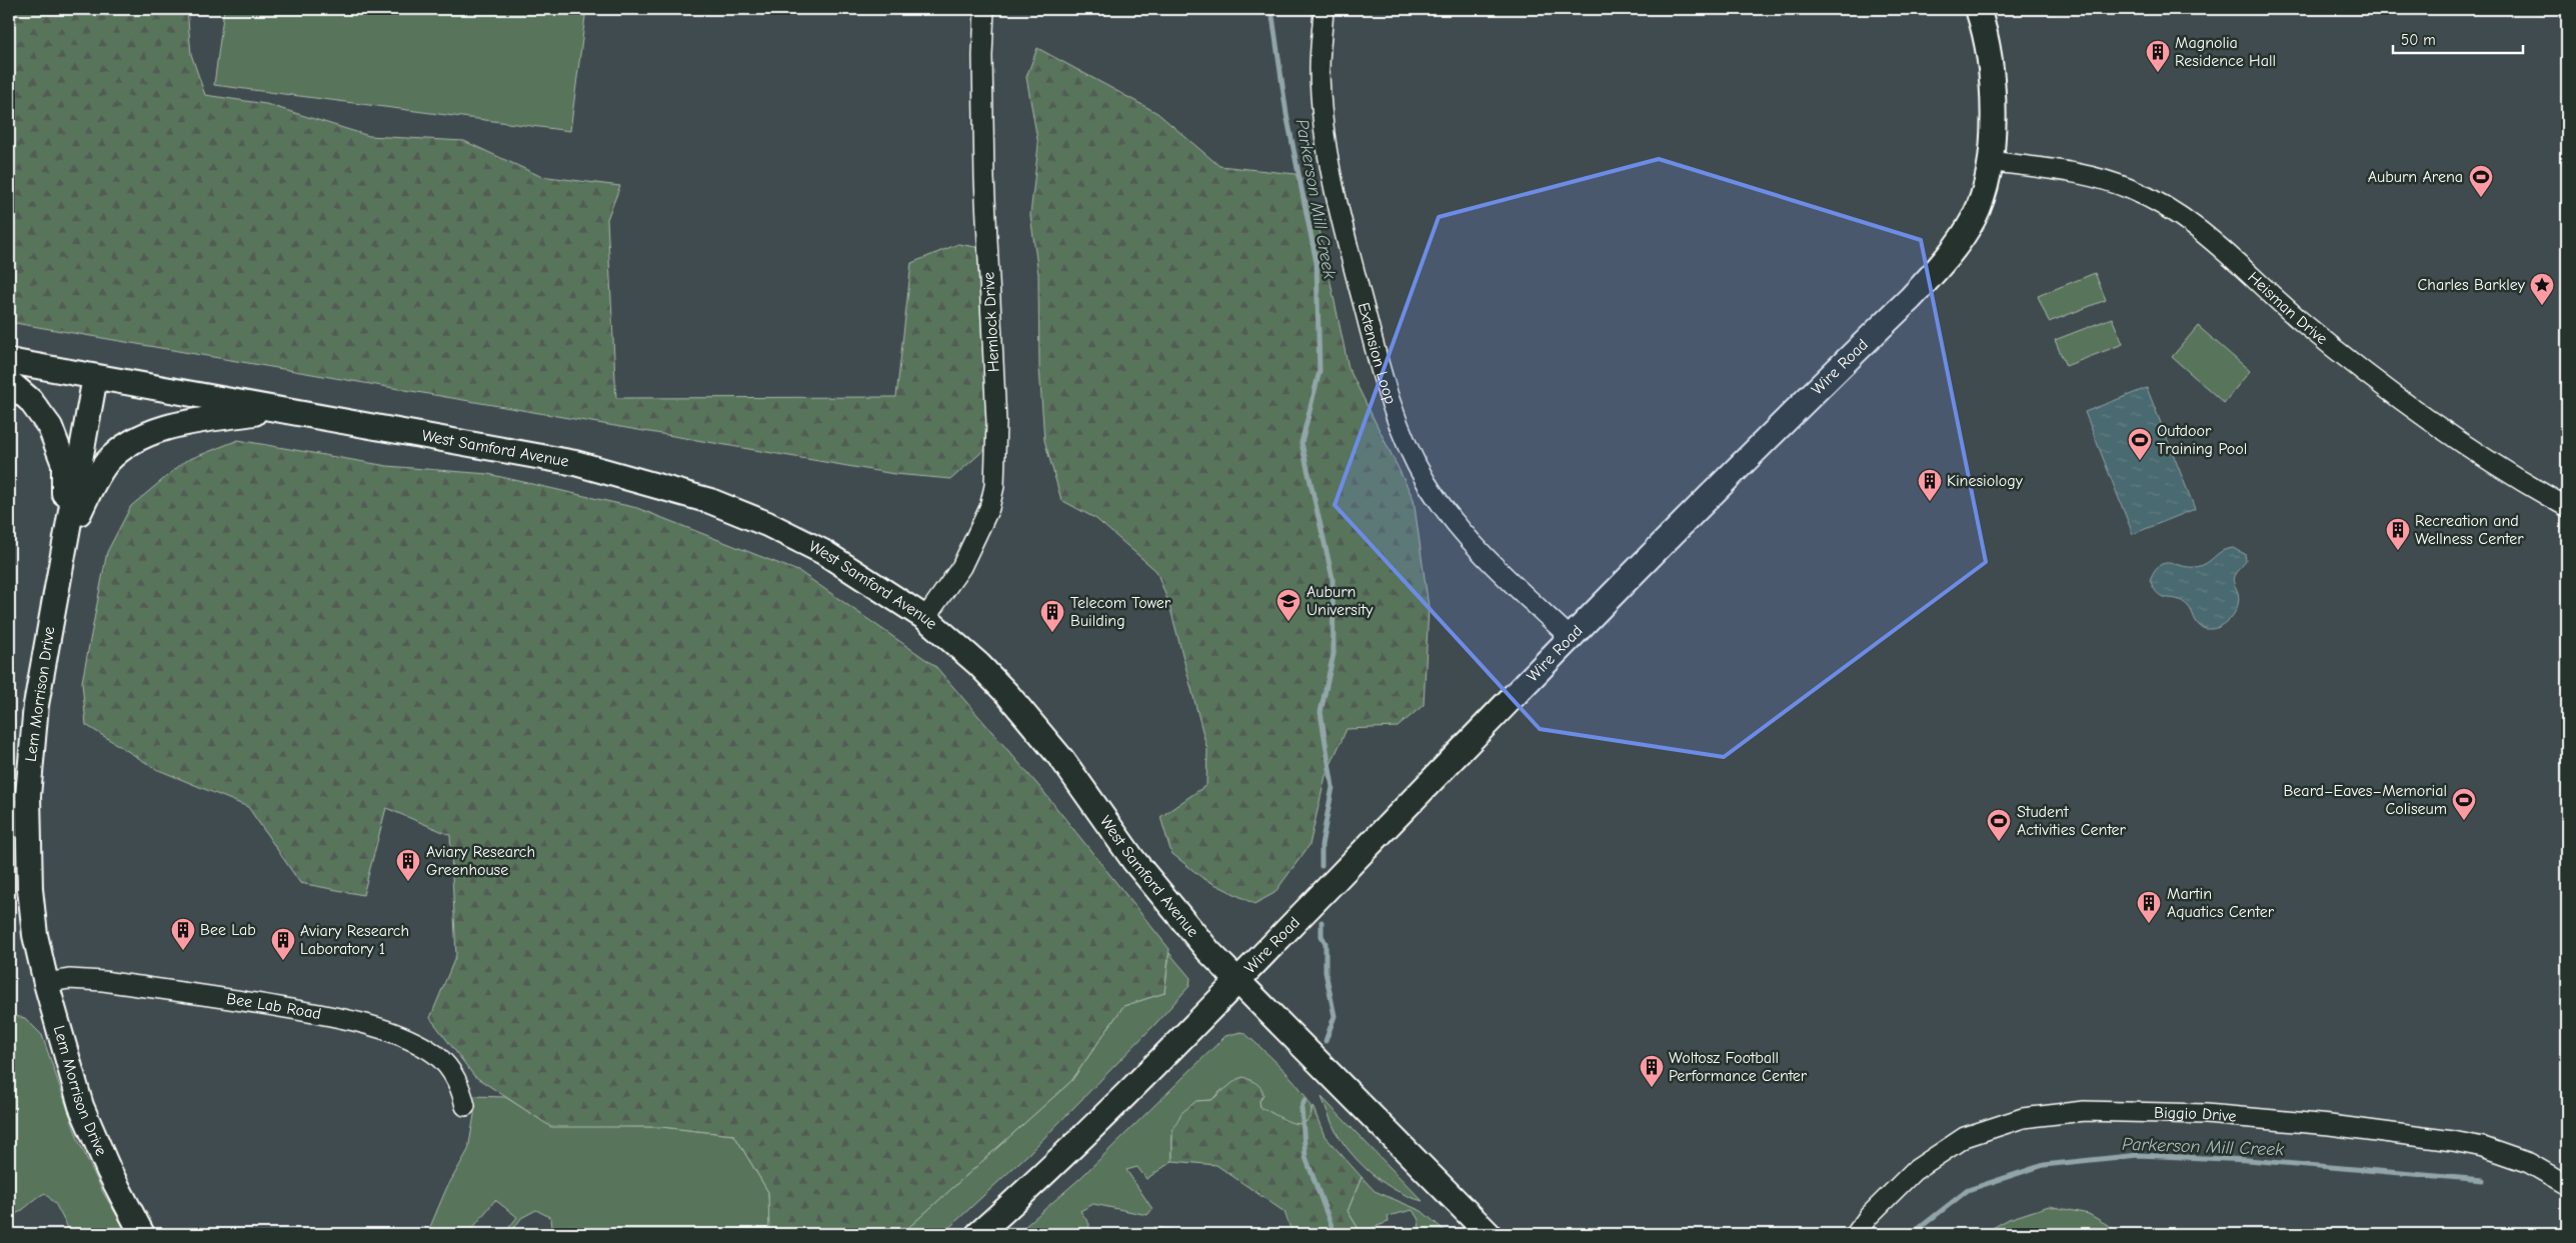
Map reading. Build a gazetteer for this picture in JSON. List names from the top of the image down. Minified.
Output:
{"streets":{"street":["Heisman Drive","Hemlock Drive","Extension Loop","Wire Road","West Samford Avenue","Lem Morrison Drive","Bee Lab Road","Biggio Drive"]},"crossings":[["Heisman Drive","Wire Road"],["Hemlock Drive","West Samford Avenue"],["Extension Loop","Wire Road"],["Wire Road","West Samford Avenue"],["West Samford Avenue","Lem Morrison Drive"],["Lem Morrison Drive","Bee Lab Road"]],"water":["Parkerson Mill Creek"],"places":{"building":["Magnolia Residence Hall","Kinesiology","Recreation and Wellness Center","Telecom Tower Building","Aviary Research Greenhouse","Martin Aquatics Center","Bee Lab","Aviary Research Laboratory 1","Woltosz Football Performance Center"],"sports":["Auburn Arena","Outdoor Training Pool","Beard–Eaves–Memorial Coliseum","Student Activities Center"],"place":["Charles Barkley"],"school or university":["Auburn University"]},"scale_bar":"50 m"}
